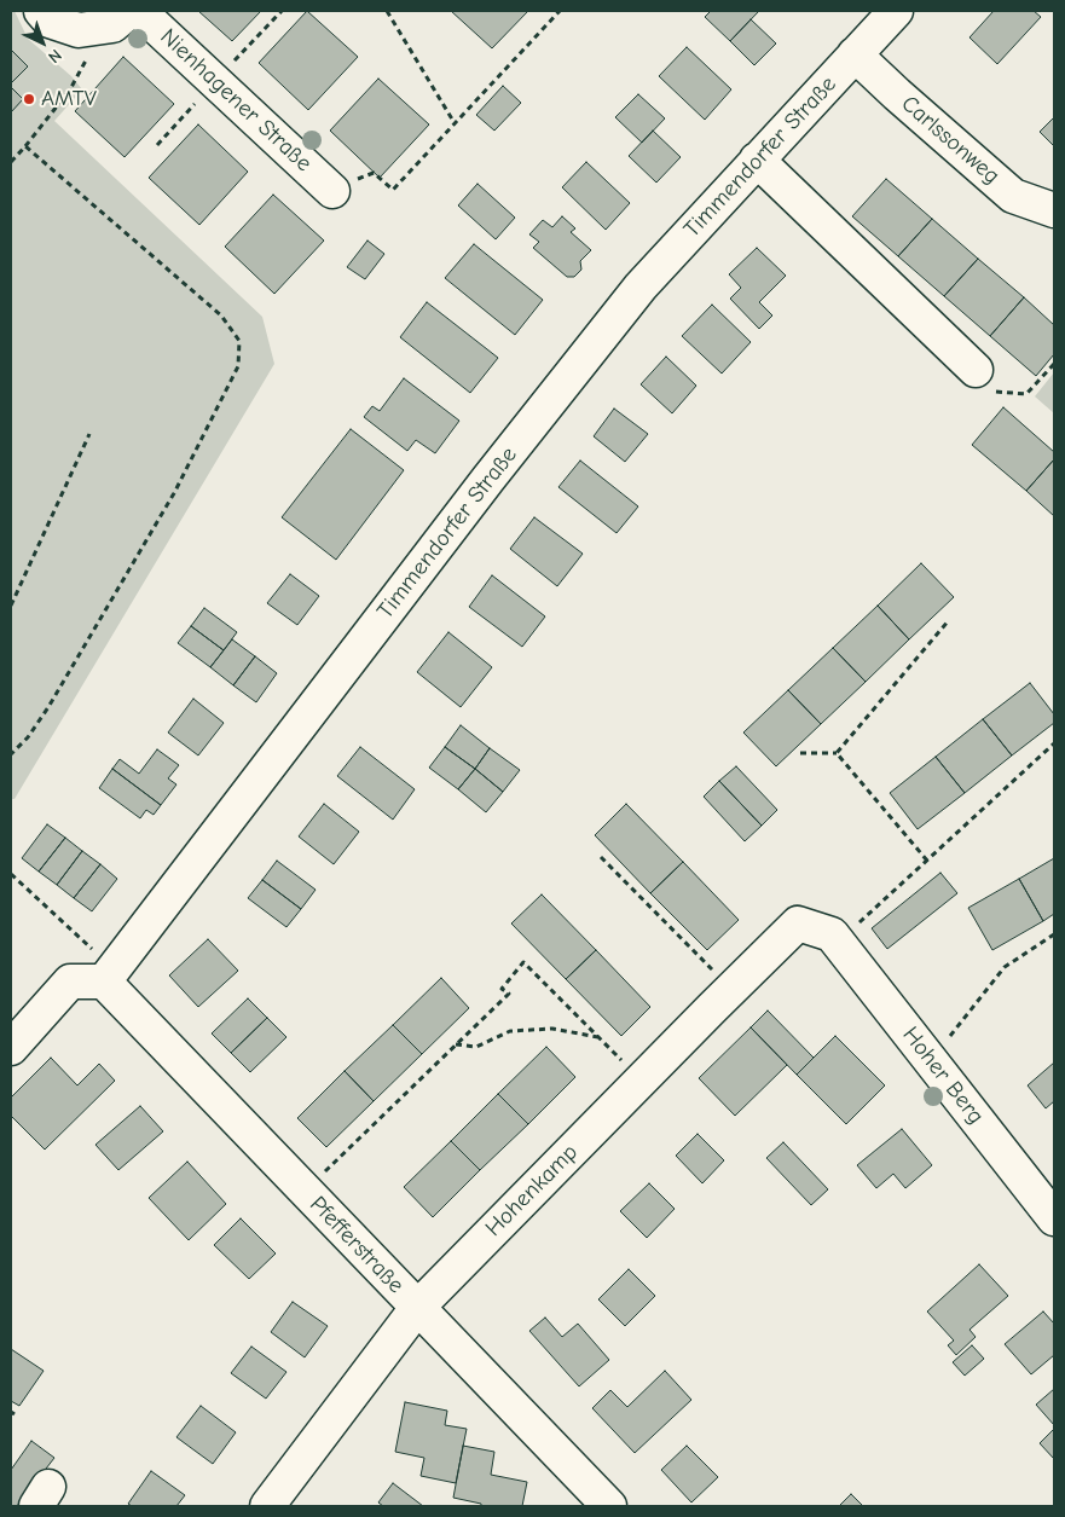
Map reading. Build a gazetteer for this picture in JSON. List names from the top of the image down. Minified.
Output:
{"streets":{"street":["Nienhagener Straße","Carlssonweg","Timmendorfer Straße","Hoher Berg","Hohenkamp","Pfefferstraße"]},"crossings":[["Carlssonweg","Timmendorfer Straße"],["Timmendorfer Straße","Pfefferstraße"],["Hoher Berg","Hohenkamp"],["Hohenkamp","Pfefferstraße"]],"places":["AMTV"],"north":"bottom right"}
